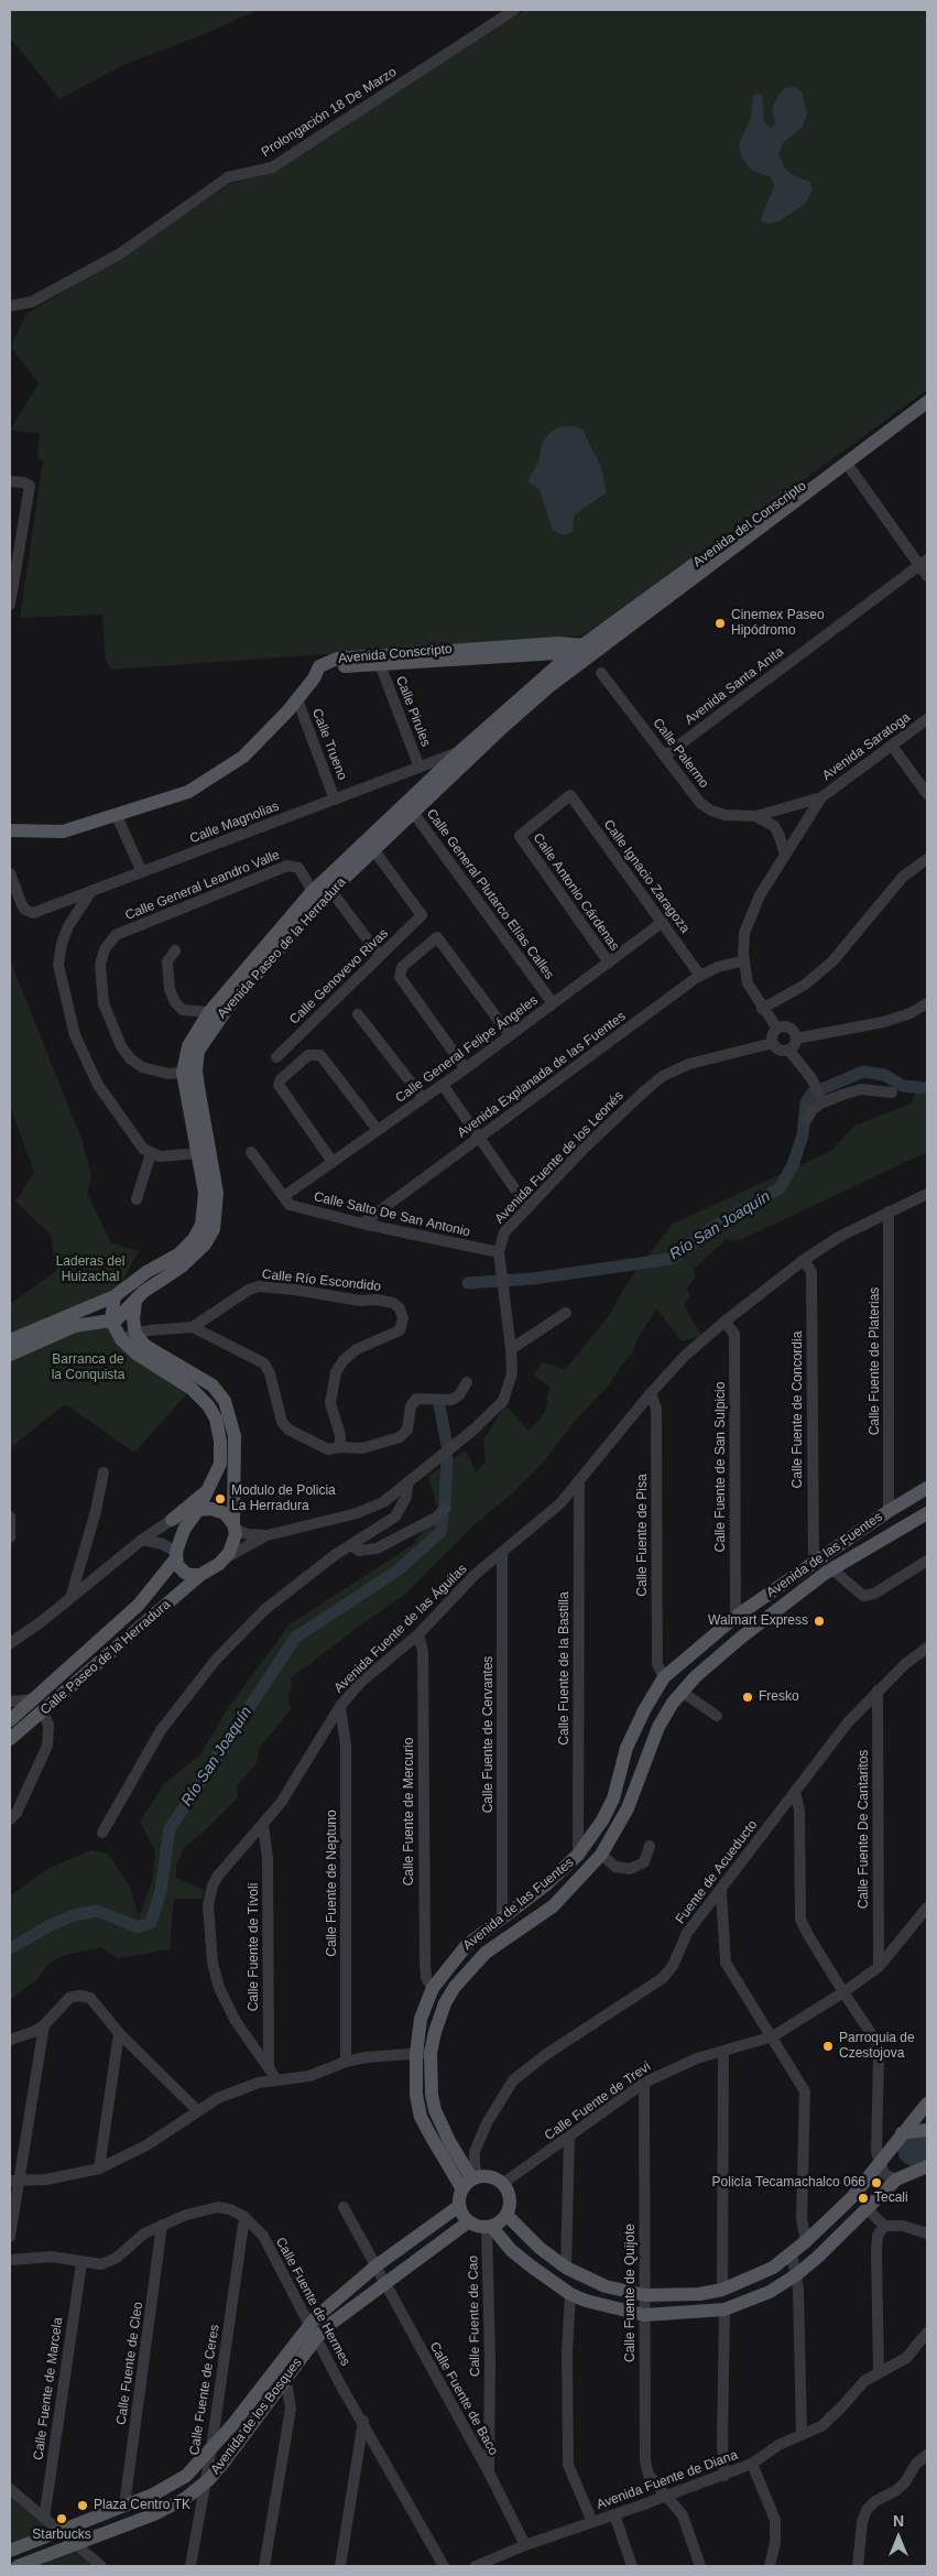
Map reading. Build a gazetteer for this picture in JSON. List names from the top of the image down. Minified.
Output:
{"streets":{"main road":["Avenida del Conscripto","Avenida Conscripto","Avenida Paseo de la Herradura","Avenida de las Fuentes","Calle Paseo de la Herradura","Avenida de los Bosques"],"street":["Prolongación 18 De Marzo","Avenida Santa Anita","Calle Pirules","Calle Trueno","Avenida Saratoga","Calle Palermo","Calle Magnolias","Calle Ignacio Zaragoza","Calle General Leandro Valle","Calle Antonio Cárdenas","Calle General Plutarco Elías Calles","Calle Genovevo Rivas","Calle General Felipe Ángeles","Avenida Explanada de las Fuentes","Avenida Fuente de los Leonés","Calle Salto De San Antonio","Calle Río Escondido","Calle Fuente de Platerias","Calle Fuente de Concordia","Calle Fuente de San Sulpicio","Calle Fuente de Pisa","Avenida Fuente de las Águilas","Calle Fuente de la Bastilla","Calle Fuente de Cervantes","Calle Fuente de Mercurio","Calle Fuente De Cantaritos","Fuente de Acueducto","Calle Fuente de Neptuno","Calle Fuente de Tívoli","Calle Fuente de Trevi","Calle Fuente de Quijote","Calle Fuente de Hermes","Calle Fuente de Cao","Calle Fuente de Cleo","Calle Fuente de Marcela","Calle Fuente de Ceres","Calle Fuente de Baco","Avenida Fuente de Diana"]},"crossings":[["Avenida del Conscripto","Avenida Conscripto"],["Avenida del Conscripto","Avenida Paseo de la Herradura"],["Avenida Conscripto","Calle Pirules"],["Avenida Conscripto","Avenida Paseo de la Herradura"],["Avenida Santa Anita","Calle Palermo"],["Calle Pirules","Calle Magnolias"],["Calle Trueno","Calle Magnolias"],["Avenida Saratoga","Calle Palermo"],["Calle Magnolias","Avenida Paseo de la Herradura"],["Calle Ignacio Zaragoza","Calle Antonio Cárdenas"],["Calle Ignacio Zaragoza","Calle General Felipe Ángeles"],["Calle Ignacio Zaragoza","Avenida Explanada de las Fuentes"],["Calle General Leandro Valle","Avenida Paseo de la Herradura"],["Calle Antonio Cárdenas","Calle General Felipe Ángeles"],["Calle General Plutarco Elías Calles","Avenida Paseo de la Herradura"],["Calle General Plutarco Elías Calles","Calle General Felipe Ángeles"],["Avenida Paseo de la Herradura","Calle Genovevo Rivas"],["Calle General Felipe Ángeles","Calle Salto De San Antonio"],["Avenida Explanada de las Fuentes","Calle Salto De San Antonio"],["Avenida Fuente de los Leonés","Calle Salto De San Antonio"],["Avenida Fuente de los Leonés","Calle Paseo de la Herradura"],["Calle Fuente de Platerias","Avenida de las Fuentes"],["Calle Fuente de Platerias","Avenida Fuente de las Águilas"],["Calle Fuente de Concordia","Avenida de las Fuentes"],["Calle Fuente de Concordia","Avenida Fuente de las Águilas"],["Calle Fuente de San Sulpicio","Avenida de las Fuentes"],["Calle Fuente de San Sulpicio","Avenida Fuente de las Águilas"],["Calle Fuente de Pisa","Avenida de las Fuentes"],["Calle Fuente de Pisa","Avenida Fuente de las Águilas"],["Avenida de las Fuentes","Calle Fuente de la Bastilla"],["Avenida de las Fuentes","Calle Fuente de Cervantes"],["Avenida de las Fuentes","Calle Fuente de Mercurio"],["Avenida de las Fuentes","Fuente de Acueducto"],["Avenida de las Fuentes","Calle Fuente de Trevi"],["Avenida de las Fuentes","Calle Fuente de Cao"],["Avenida de las Fuentes","Avenida de los Bosques"],["Avenida Fuente de las Águilas","Calle Fuente de la Bastilla"],["Avenida Fuente de las Águilas","Calle Fuente de Cervantes"],["Avenida Fuente de las Águilas","Calle Fuente de Mercurio"],["Avenida Fuente de las Águilas","Calle Fuente de Neptuno"],["Avenida Fuente de las Águilas","Calle Fuente de Tívoli"],["Calle Fuente De Cantaritos","Fuente de Acueducto"],["Calle Fuente De Cantaritos","Calle Fuente de Trevi"],["Fuente de Acueducto","Calle Fuente de Trevi"],["Fuente de Acueducto","Calle Fuente de Cao"],["Fuente de Acueducto","Avenida de los Bosques"],["Calle Fuente de Trevi","Calle Fuente de Quijote"],["Calle Fuente de Trevi","Calle Fuente de Cao"],["Calle Fuente de Trevi","Avenida de los Bosques"],["Calle Fuente de Quijote","Avenida Fuente de Diana"],["Calle Fuente de Hermes","Calle Fuente de Cleo"],["Calle Fuente de Hermes","Calle Fuente de Marcela"],["Calle Fuente de Hermes","Calle Fuente de Ceres"],["Calle Fuente de Hermes","Avenida de los Bosques"],["Calle Fuente de Cao","Calle Fuente de Baco"],["Calle Fuente de Cao","Avenida de los Bosques"],["Calle Fuente de Cleo","Avenida de los Bosques"],["Calle Fuente de Ceres","Avenida de los Bosques"],["Calle Fuente de Baco","Avenida de los Bosques"],["Calle Fuente de Baco","Avenida Fuente de Diana"]],"water":["Río San Joaquín"],"parks":["Laderas del Huizachal","Barranca de la Conquista"],"places":["Cinemex Paseo Hipódromo","Modulo de Policia La Herradura","Walmart Express","Fresko","Parroquia de Czestojova","Policía Tecamachalco 066","Tecali","Plaza Centro TK","Starbucks"],"north":"top"}
